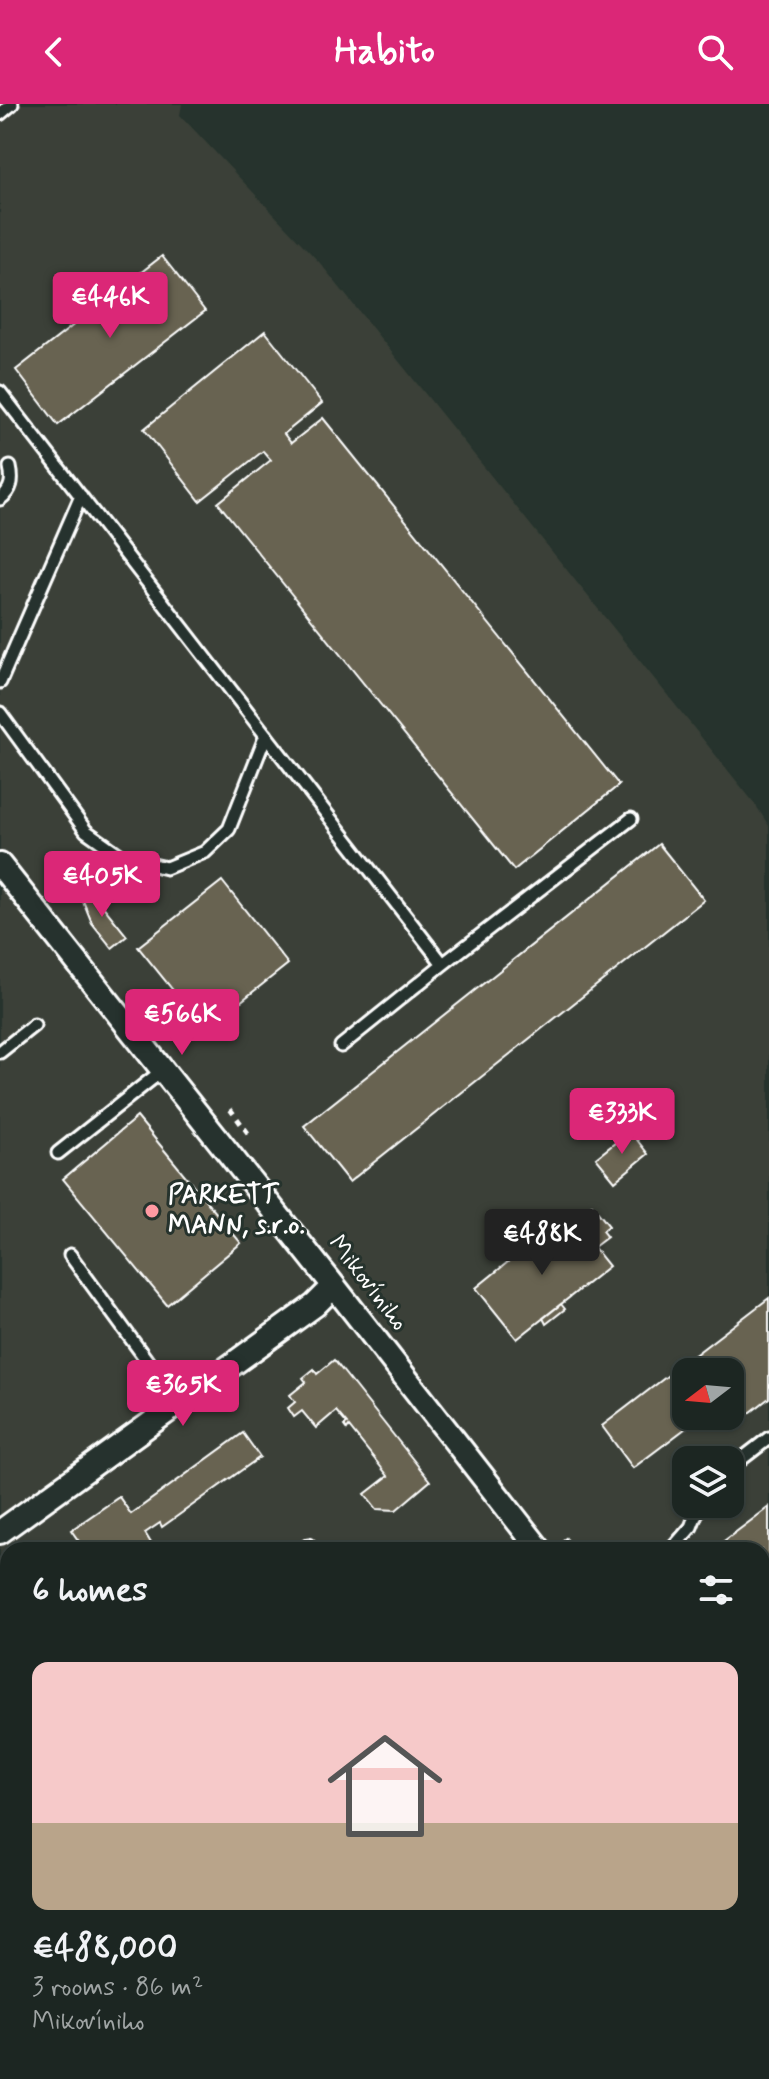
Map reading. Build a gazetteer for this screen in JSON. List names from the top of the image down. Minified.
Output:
{"streets":{"street":["Mikovíniho"]},"places":["PARKETT MANN, s.r.o."],"north":"left","page":{"header":"Habito","price":["€446K","€405K","€566K","€333K","€488K","€365K"],"heading":"6 homes","list":[{"name":"€488,000","note":"3 rooms · 86 m² · Mikovíniho"}]}}
